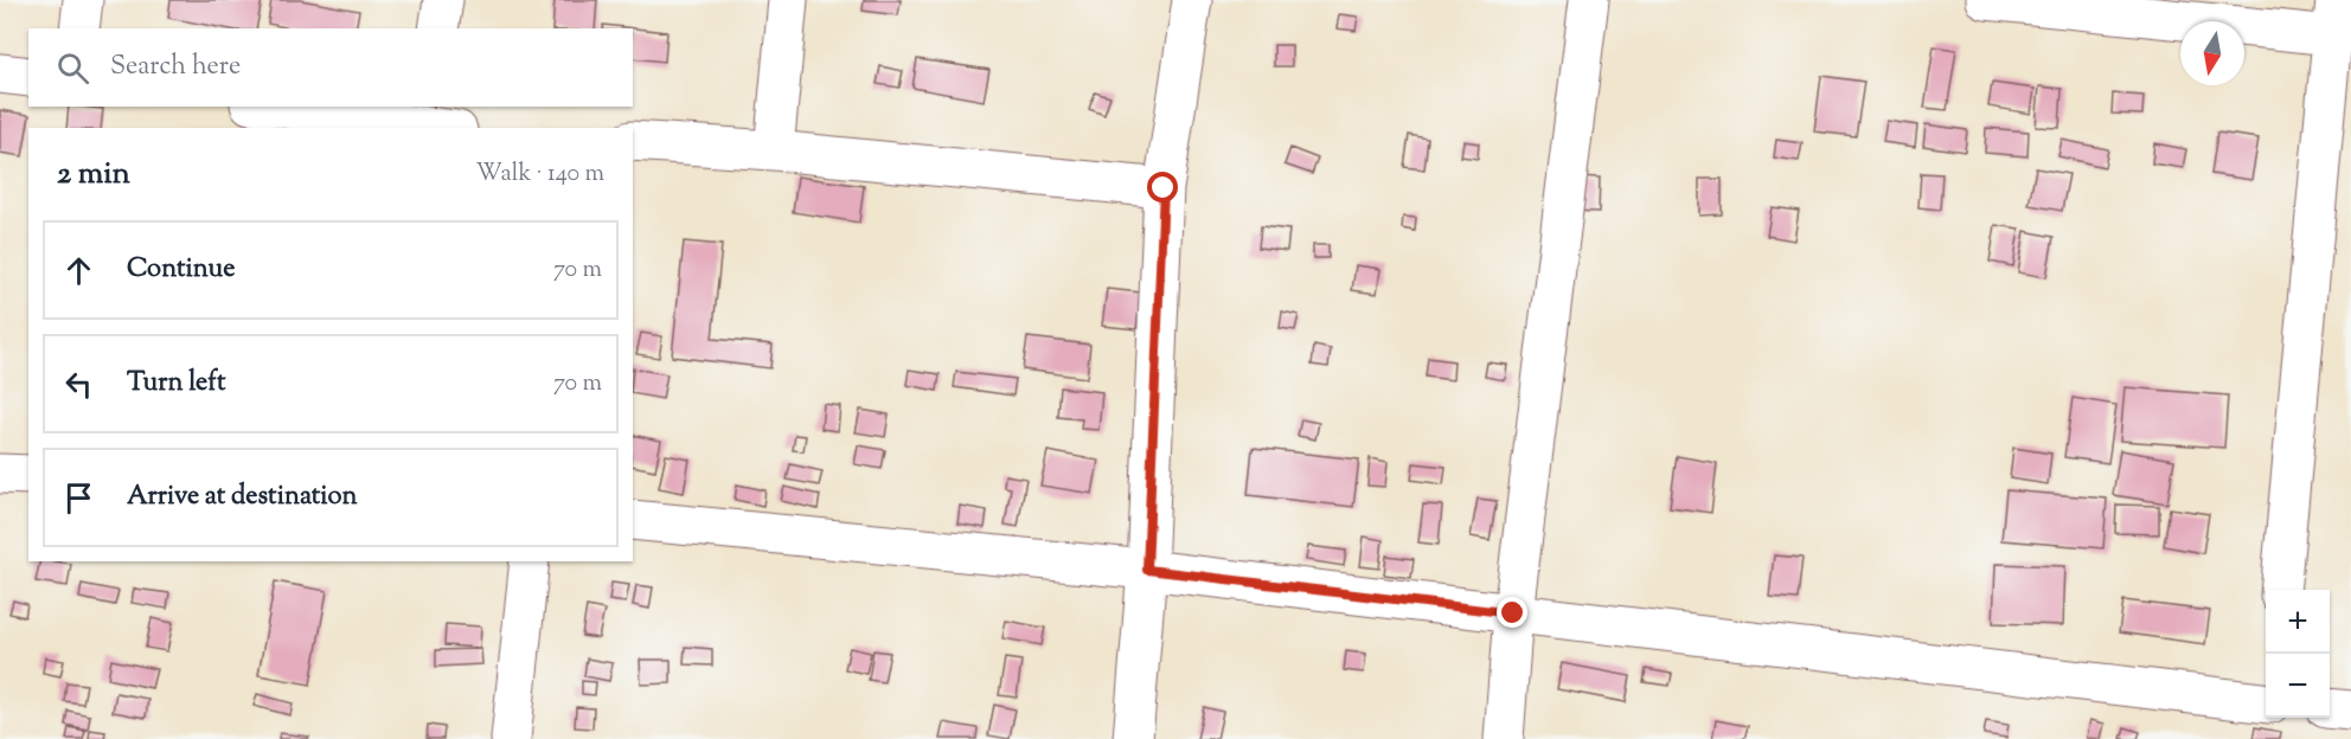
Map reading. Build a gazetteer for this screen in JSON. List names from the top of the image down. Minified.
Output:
{"north":"bottom","page":{"search":"Search here","heading":["2 min","Walk · 140 m"],"list":[["Continue","70 m"],["Turn left","70 m"],"Arrive at destination"],"map_buttons":["+","−"]}}
